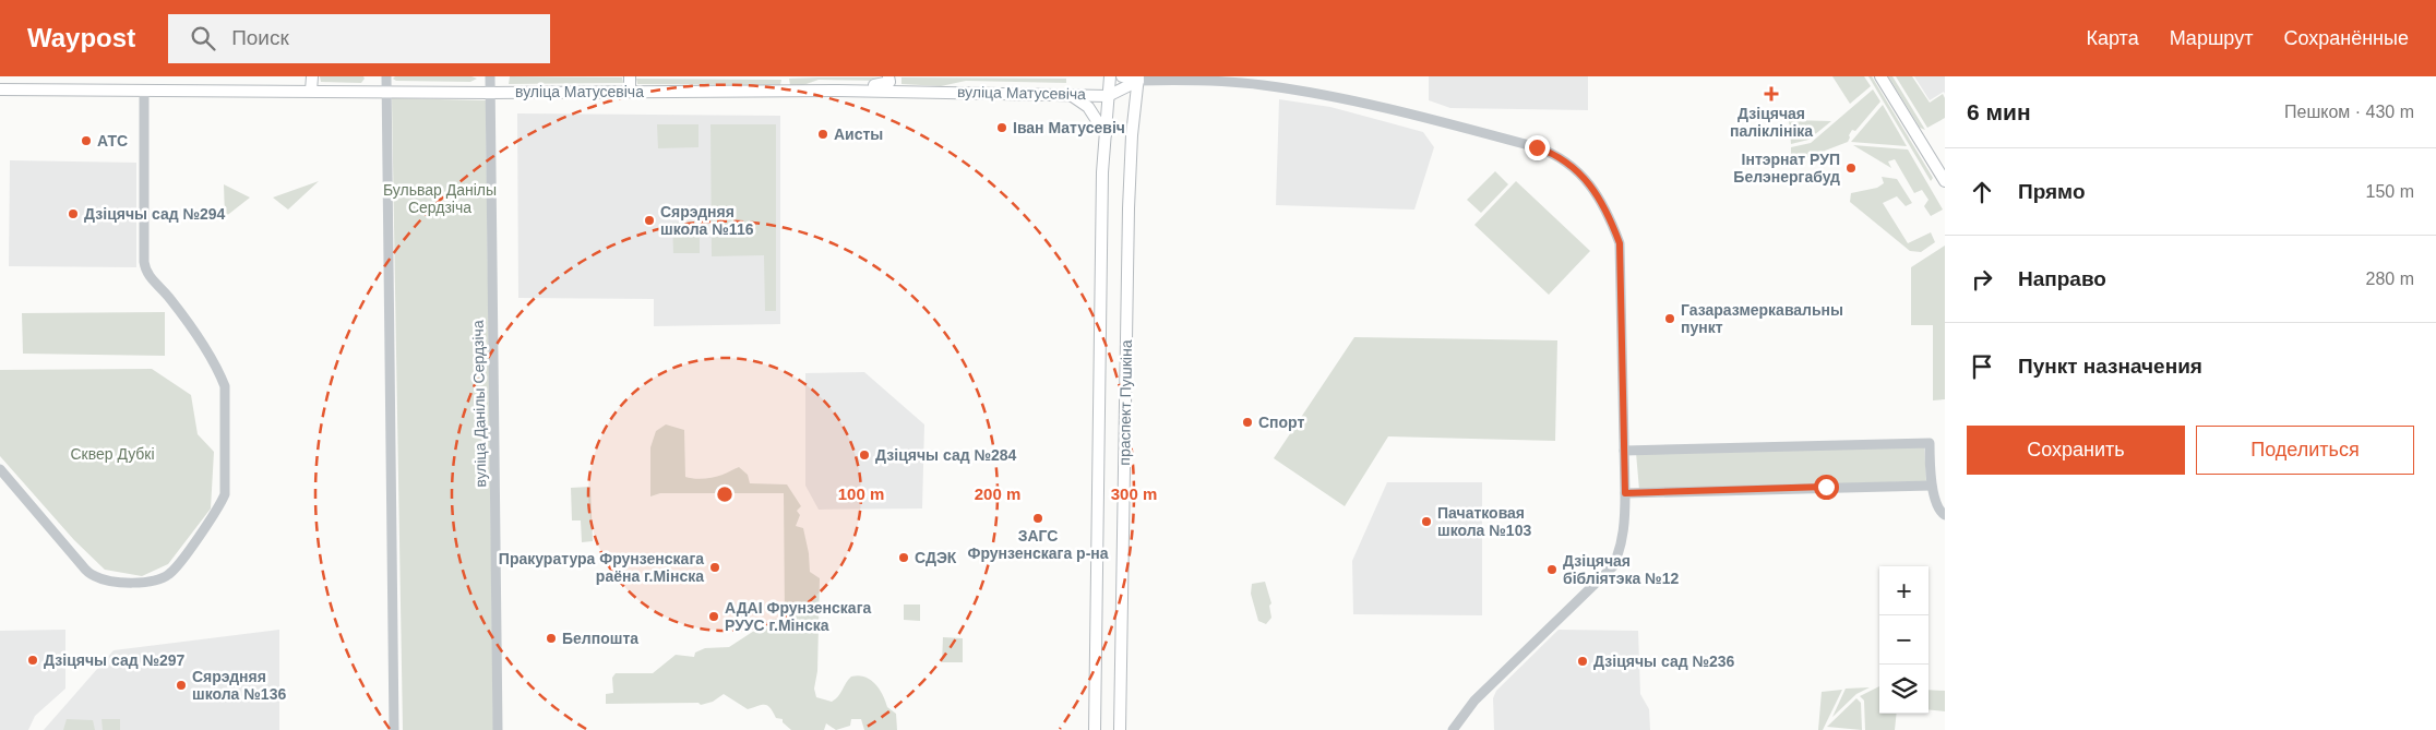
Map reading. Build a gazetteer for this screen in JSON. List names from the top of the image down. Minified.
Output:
{"streets":{"main road":["вуліца Матусевіча","праспект Пушкіна"],"street":["вуліца Данілы Сердзіча"]},"crossings":[["вуліца Матусевіча","праспект Пушкіна"],["вуліца Матусевіча","вуліца Данілы Сердзіча"]],"parks":["Бульвар Данілы Сердзіча","Сквер Дубкі"],"places":{"health":["Дзіцячая паліклініка"],"other":["Іван Матусевіч","Аисты","АТС","Інтэрнат РУП Белэнергабуд","Дзіцячы сад №294","Сярэдняя школа №116","Газаразмеркавальны пункт","Спорт","Дзіцячы сад №284","ЗАГС Фрунзенскага р-на","Пачатковая школа №103","СДЭК","Пракуратура Фрунзенскага раёна г.Мінска","Дзіцячая бібліятэка №12","АДАІ Фрунзенскага РУУС г.Мінска","Белпошта","Дзіцячы сад №297","Дзіцячы сад №236","Сярэдняя школа №136"]},"page":{"header":"Waypost","search":"Поиск","nav":["Карта","Маршрут","Сохранённые"],"heading":["6 мин","Пешком · 430 m"],"list":[["Прямо","150 m"],["Направо","280 m"],"Пункт назначения"],"buttons":["Сохранить","Поделиться"],"map_buttons":["+","−"]},"rings":["100 m","200 m","300 m"]}
